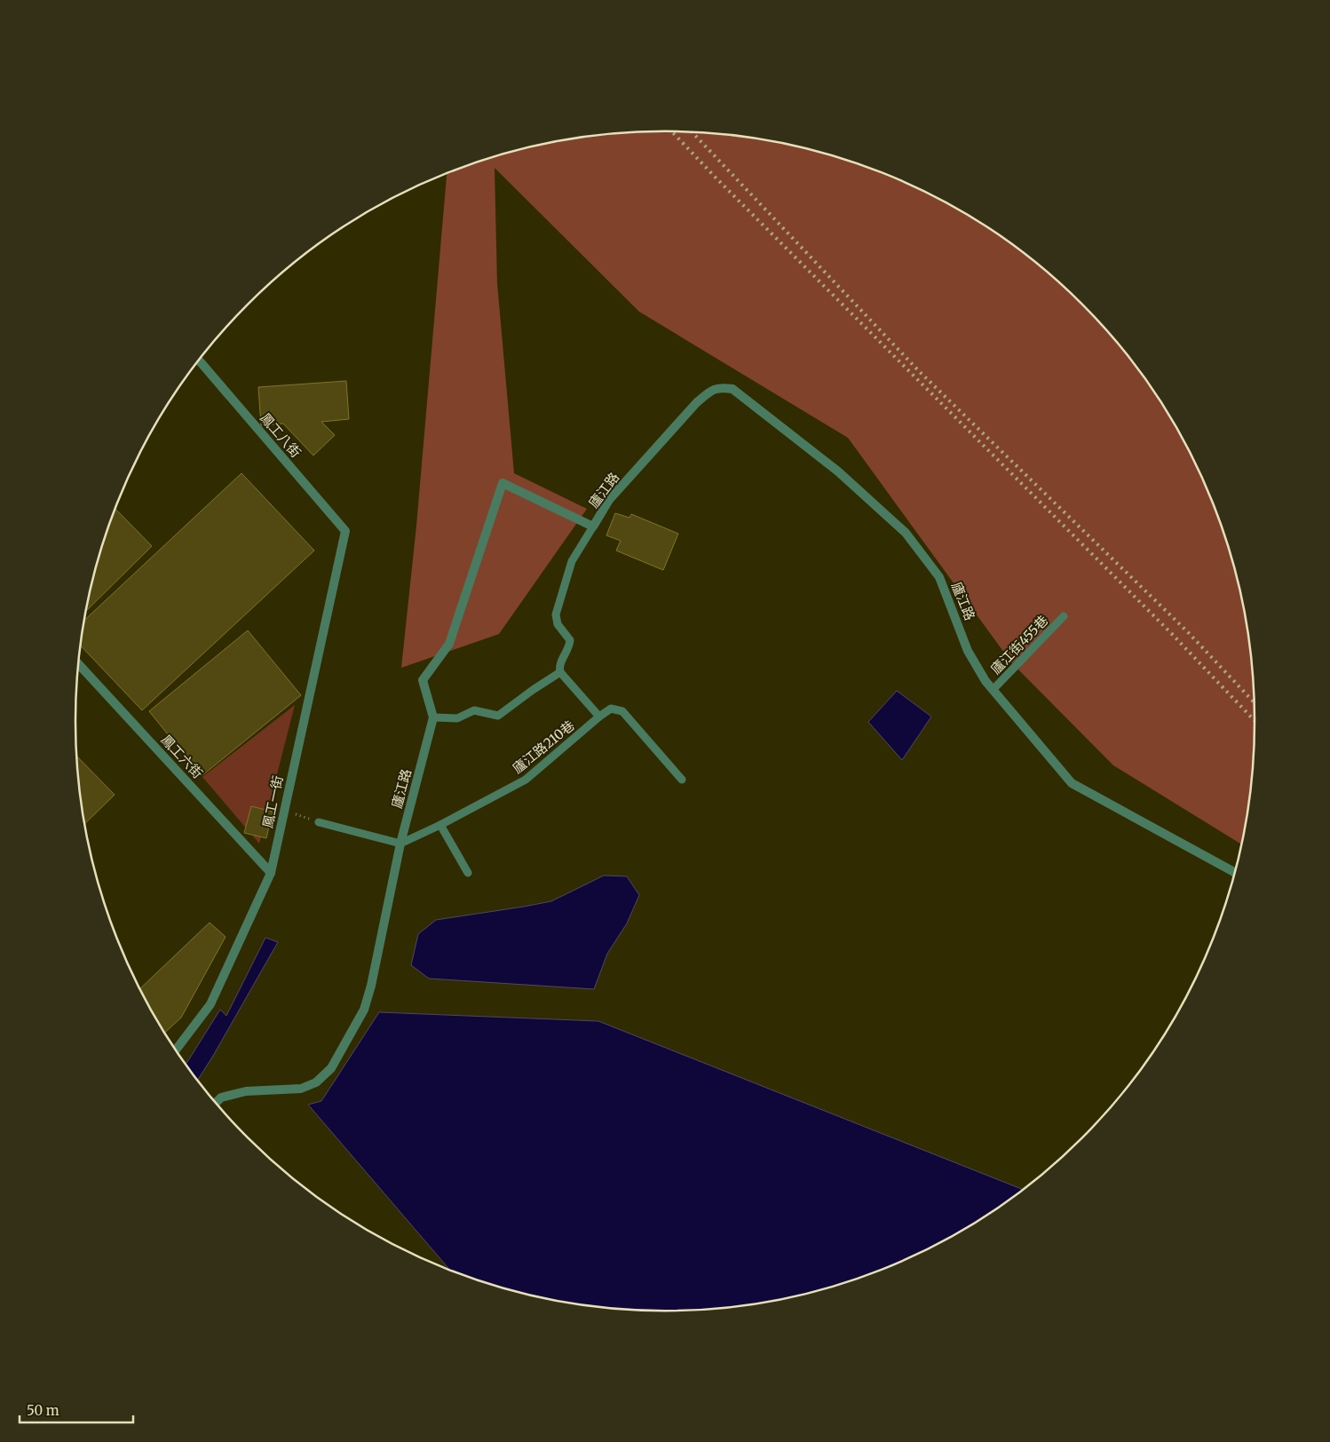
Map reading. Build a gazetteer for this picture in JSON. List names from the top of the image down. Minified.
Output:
{"streets":{"street":["鳳工八街","廬江路","鳳工六街","鳳工一街"],"lane":["廬江街455巷","廬江路210巷"]},"crossings":[["鳳工八街","鳳工一街"],["廬江路","廬江街455巷"],["廬江路","廬江路210巷"],["鳳工六街","鳳工一街"]],"scale_bar":"50 m"}
